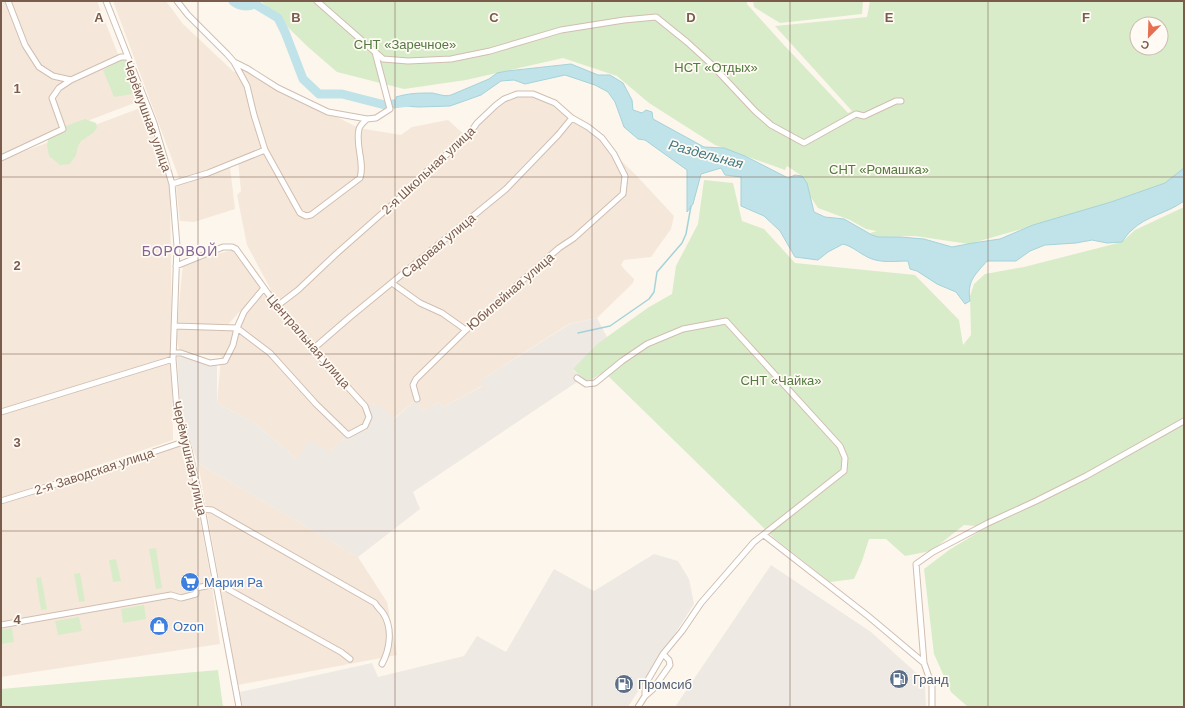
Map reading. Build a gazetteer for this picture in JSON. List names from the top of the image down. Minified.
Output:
{"streets":{"street":["Черёмушная улица","2-я Школьная улица","Садовая улица","Юбилейная улица","Центральная улица","2-я Заводская улица"]},"crossings":[["Черёмушная улица","Центральная улица"],["Черёмушная улица","2-я Заводская улица"],["2-я Школьная улица","Садовая улица"],["2-я Школьная улица","Юбилейная улица"],["2-я Школьная улица","Центральная улица"],["Садовая улица","Центральная улица"]],"districts":["БОРОВОЙ"],"water":["Раздельная"],"parks":["СНТ «Заречное»","НСТ «Отдых»","СНТ «Ромашка»","СНТ «Чайка»"],"places":{"supermarket":["Мария Ра"],"shop":["Ozon"],"fuel station":["Гранд","Промсиб"]},"north":"bottom left","grid":{"columns":["A","B","C","D","E","F"],"rows":["1","2","3","4"]}}
